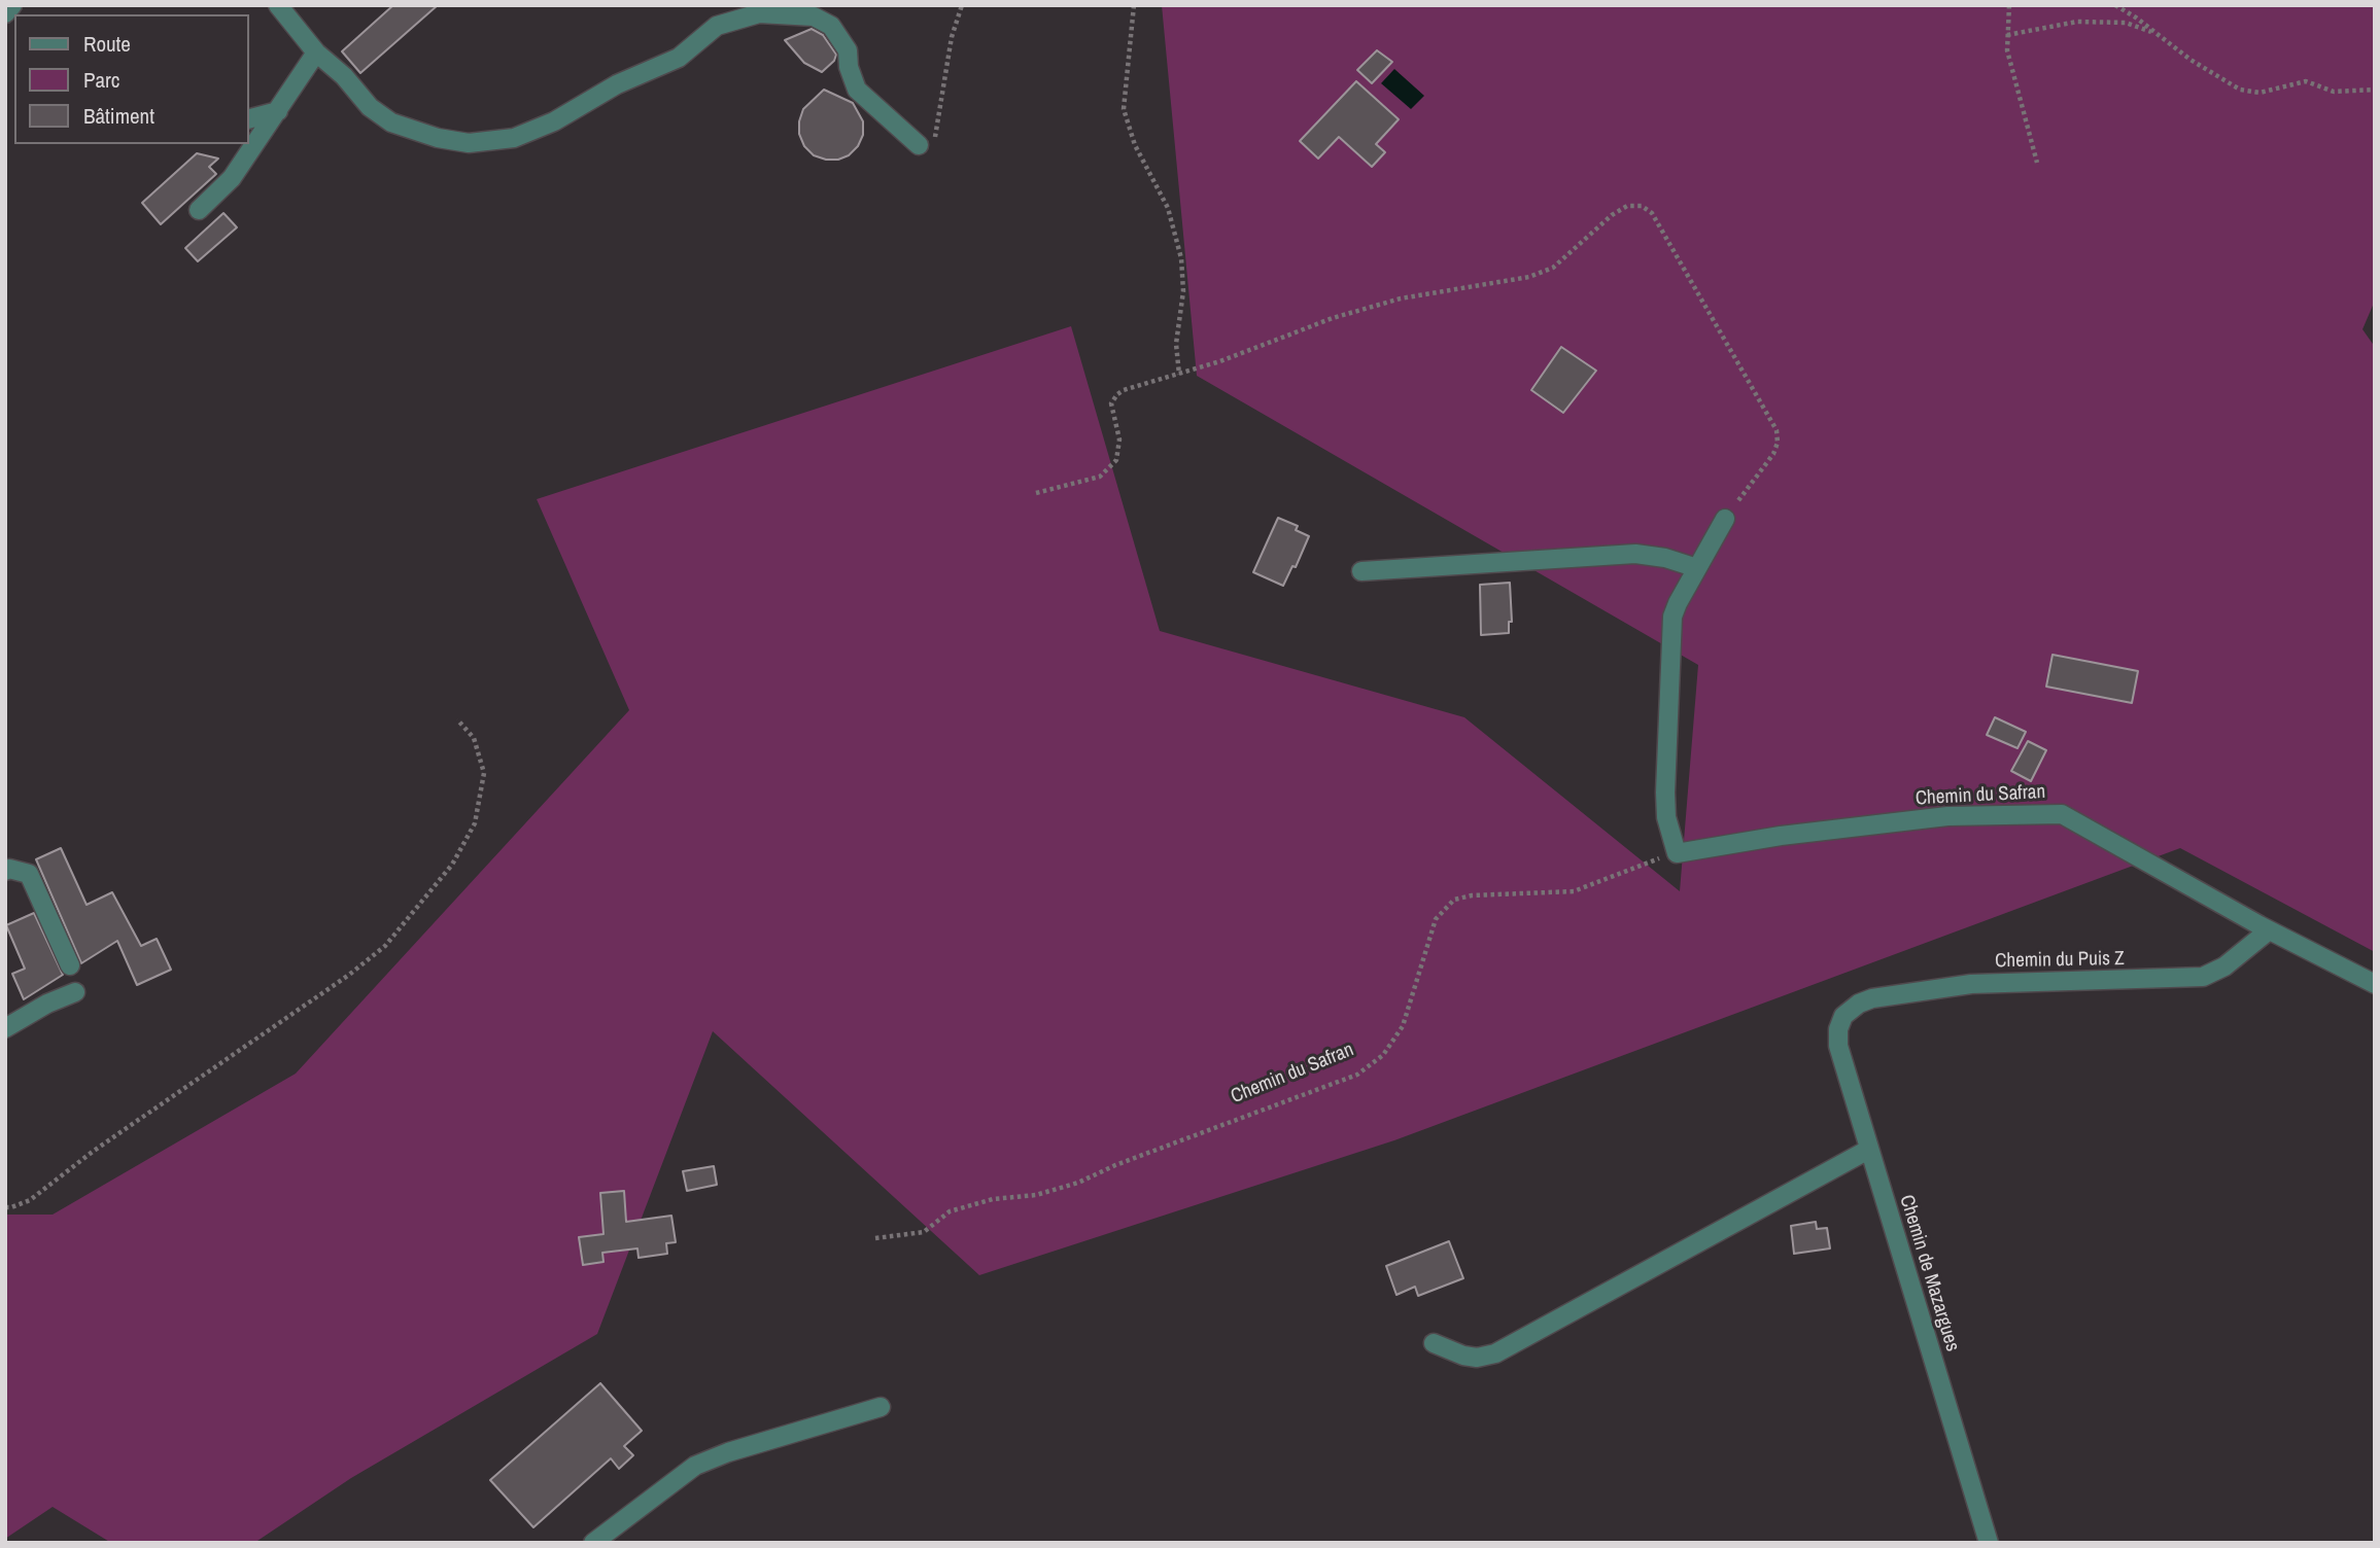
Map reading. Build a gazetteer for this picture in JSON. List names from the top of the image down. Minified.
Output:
{"streets":{"street":["Chemin du Safran","Chemin du Puis Z","Chemin de Mazargues"]},"crossings":[["Chemin du Safran","Chemin du Puis Z"],["Chemin du Puis Z","Chemin de Mazargues"]],"legend":["Route","Parc","Bâtiment"]}
